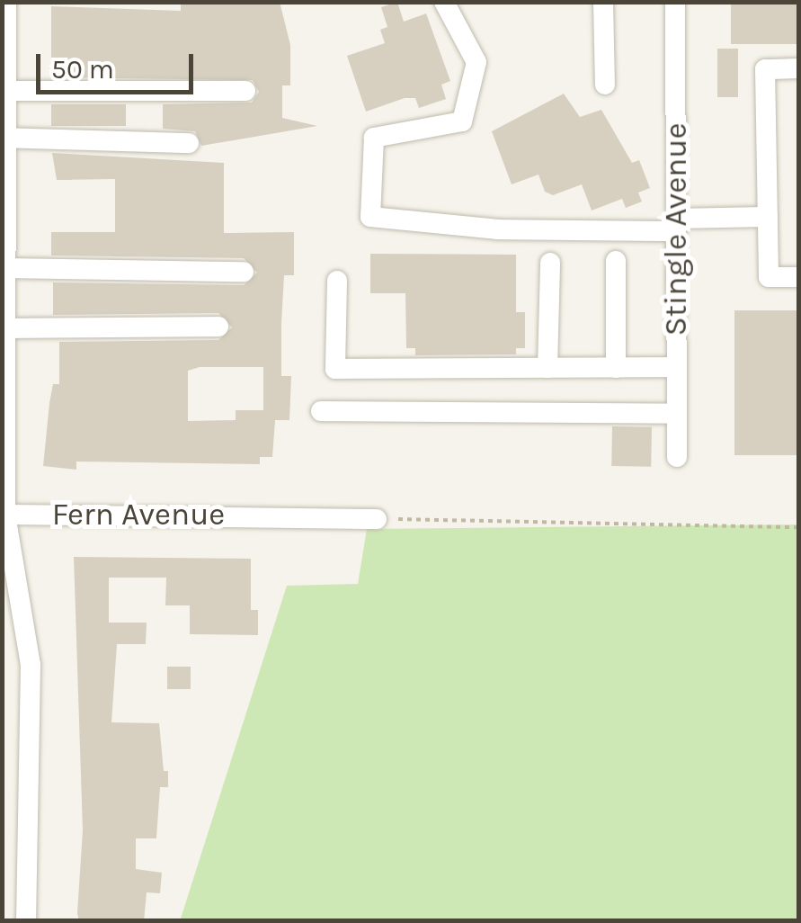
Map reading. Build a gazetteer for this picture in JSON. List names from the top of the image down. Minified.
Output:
{"streets":{"street":["Stingle Avenue","Fern Avenue"]},"scale_bar":"50 m"}
